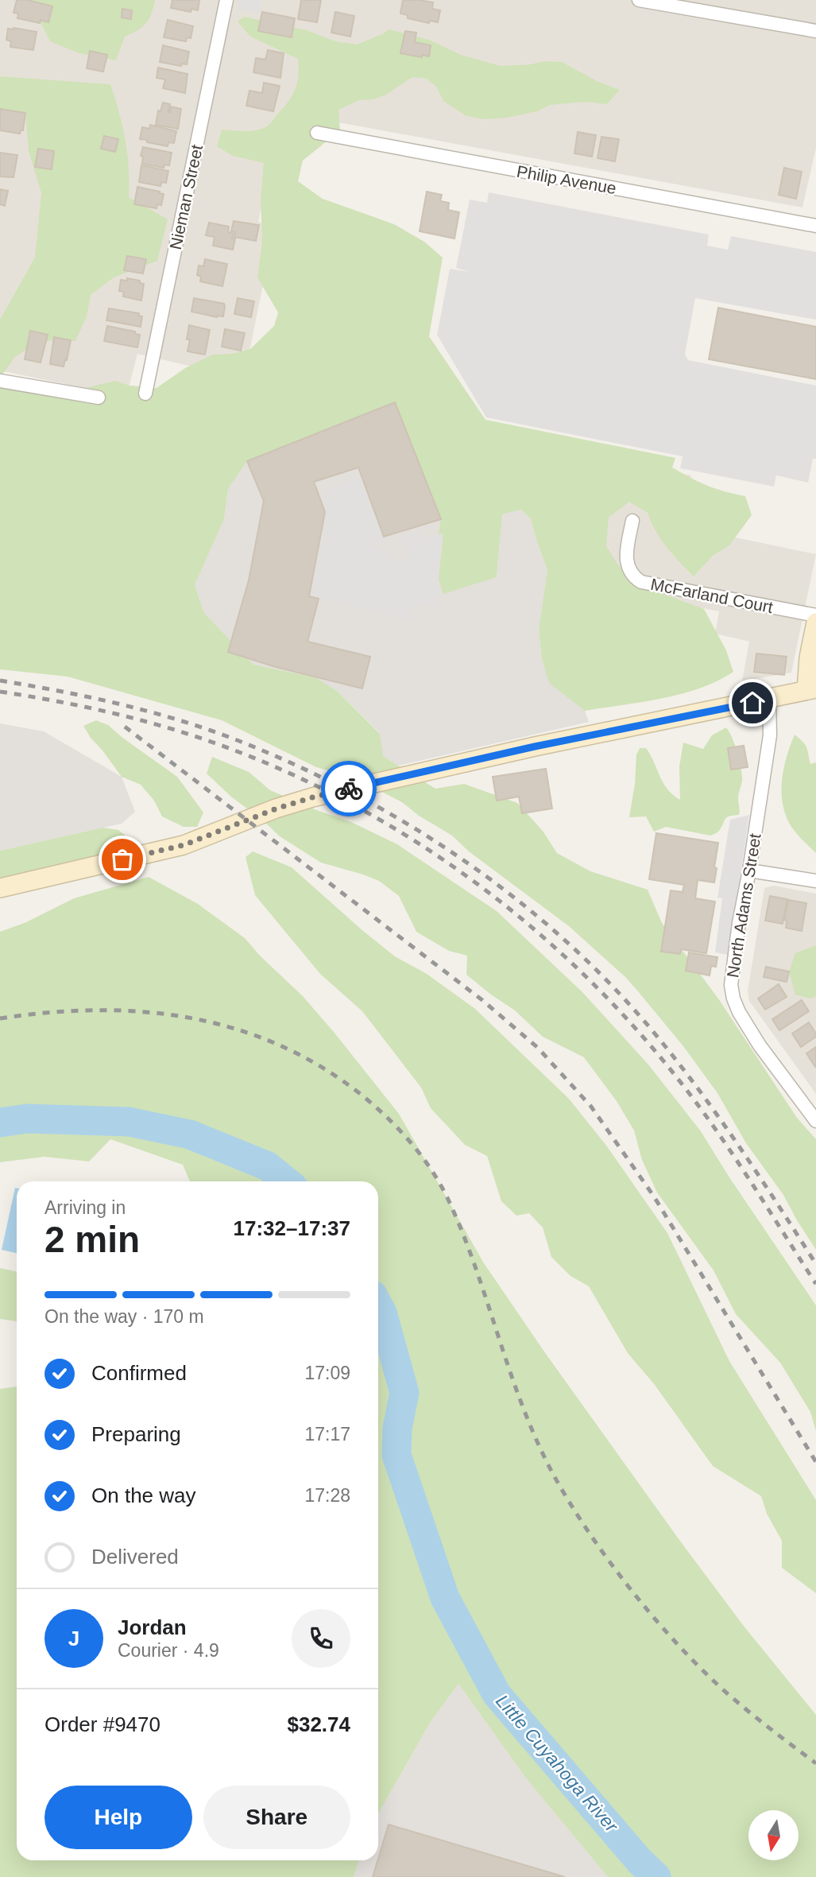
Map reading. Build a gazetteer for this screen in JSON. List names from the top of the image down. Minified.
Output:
{"streets":{"street":["Philip Avenue","Nieman Street","McFarland Court","North Adams Street"]},"water":["Little Cuyahoga River"],"north":"bottom","page":{"heading":["2 min","Arriving in","17:32–17:37"],"panel":["Jordan","Courier · 4.9","Order #9470","$32.74"],"bar":"On the way · 170 m","list":[["Confirmed","17:09"],["Preparing","17:17"],["On the way","17:28"],"Delivered"],"round":"J","buttons":["Help","Share"]}}
